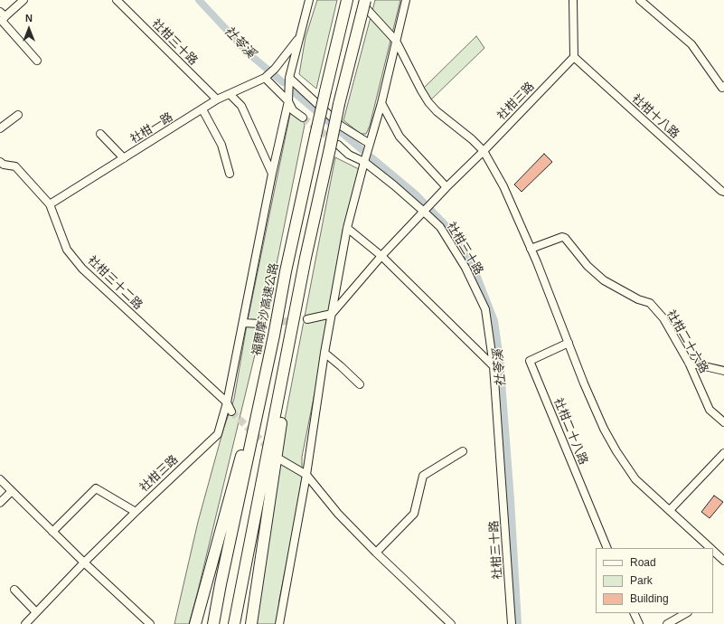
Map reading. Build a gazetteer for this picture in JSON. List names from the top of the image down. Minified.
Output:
{"streets":{"highway":["福爾摩沙高速公路"],"street":["社柑三十路","社柑三路","社柑十八路","社柑一路","社柑三十二路","社柑二十六路","社柑二十八路"]},"crossings":[["社柑三十路","社柑三路"],["社柑三十路","社柑一路"],["社柑三路","社柑十八路"],["社柑三路","社柑三十二路"],["社柑一路","社柑三十二路"]],"water":["社苓溪"],"legend":["Road","Park","Building"],"north":"top"}
